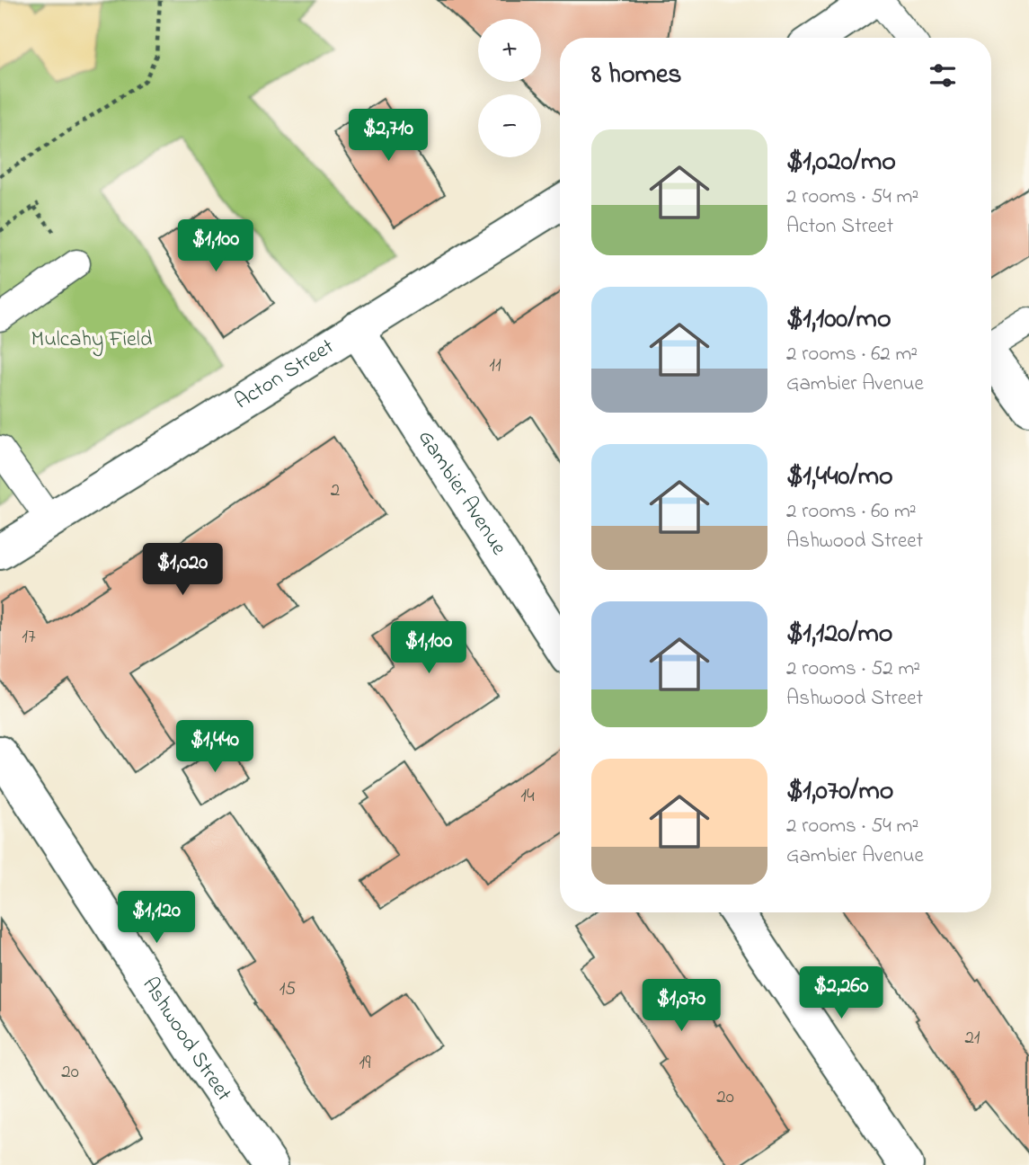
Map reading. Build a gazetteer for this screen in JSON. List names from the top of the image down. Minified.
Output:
{"streets":{"street":["Acton Street","Gambier Avenue","Ashwood Street"]},"crossings":[["Acton Street","Gambier Avenue"]],"parks":["Mulcahy Field"],"house_numbers":["11","2","17","14","15","21","19","20","20"],"page":{"map_buttons":["+","−"],"heading":"8 homes","price":["$2,710","$1,100","$1,020","$1,100","$1,440","$1,120","$2,260","$1,070"],"list":[{"name":"$1,020/mo","note":"2 rooms · 54 m² · Acton Street"},{"name":"$1,100/mo","note":"2 rooms · 62 m² · Gambier Avenue"},{"name":"$1,440/mo","note":"2 rooms · 60 m² · Ashwood Street"},{"name":"$1,120/mo","note":"2 rooms · 52 m² · Ashwood Street"},{"name":"$1,070/mo","note":"2 rooms · 54 m² · Gambier Avenue"}]}}
